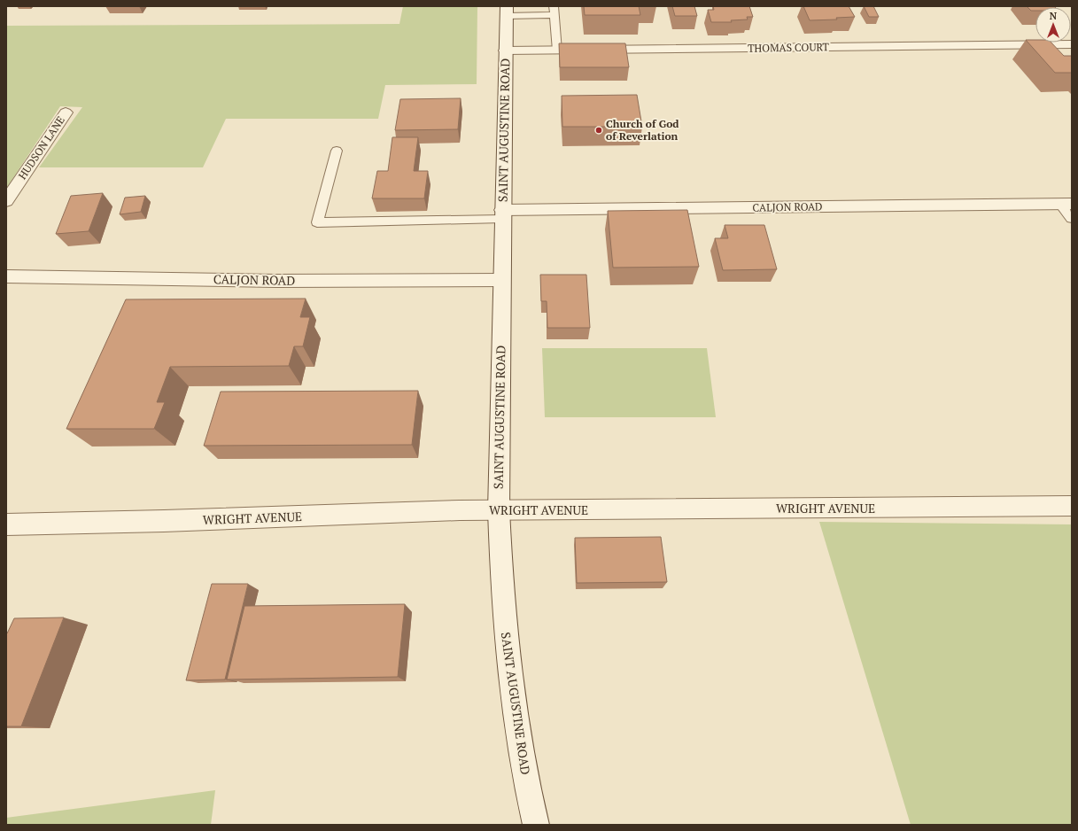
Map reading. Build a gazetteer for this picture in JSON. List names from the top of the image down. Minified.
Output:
{"streets":{"street":["THOMAS COURT","SAINT AUGUSTINE ROAD","HUDSON LANE","CALJON ROAD","WRIGHT AVENUE"]},"crossings":[["THOMAS COURT","SAINT AUGUSTINE ROAD"],["SAINT AUGUSTINE ROAD","CALJON ROAD"],["SAINT AUGUSTINE ROAD","WRIGHT AVENUE"]],"places":["Church of God of Reverlation"],"north":"top"}
